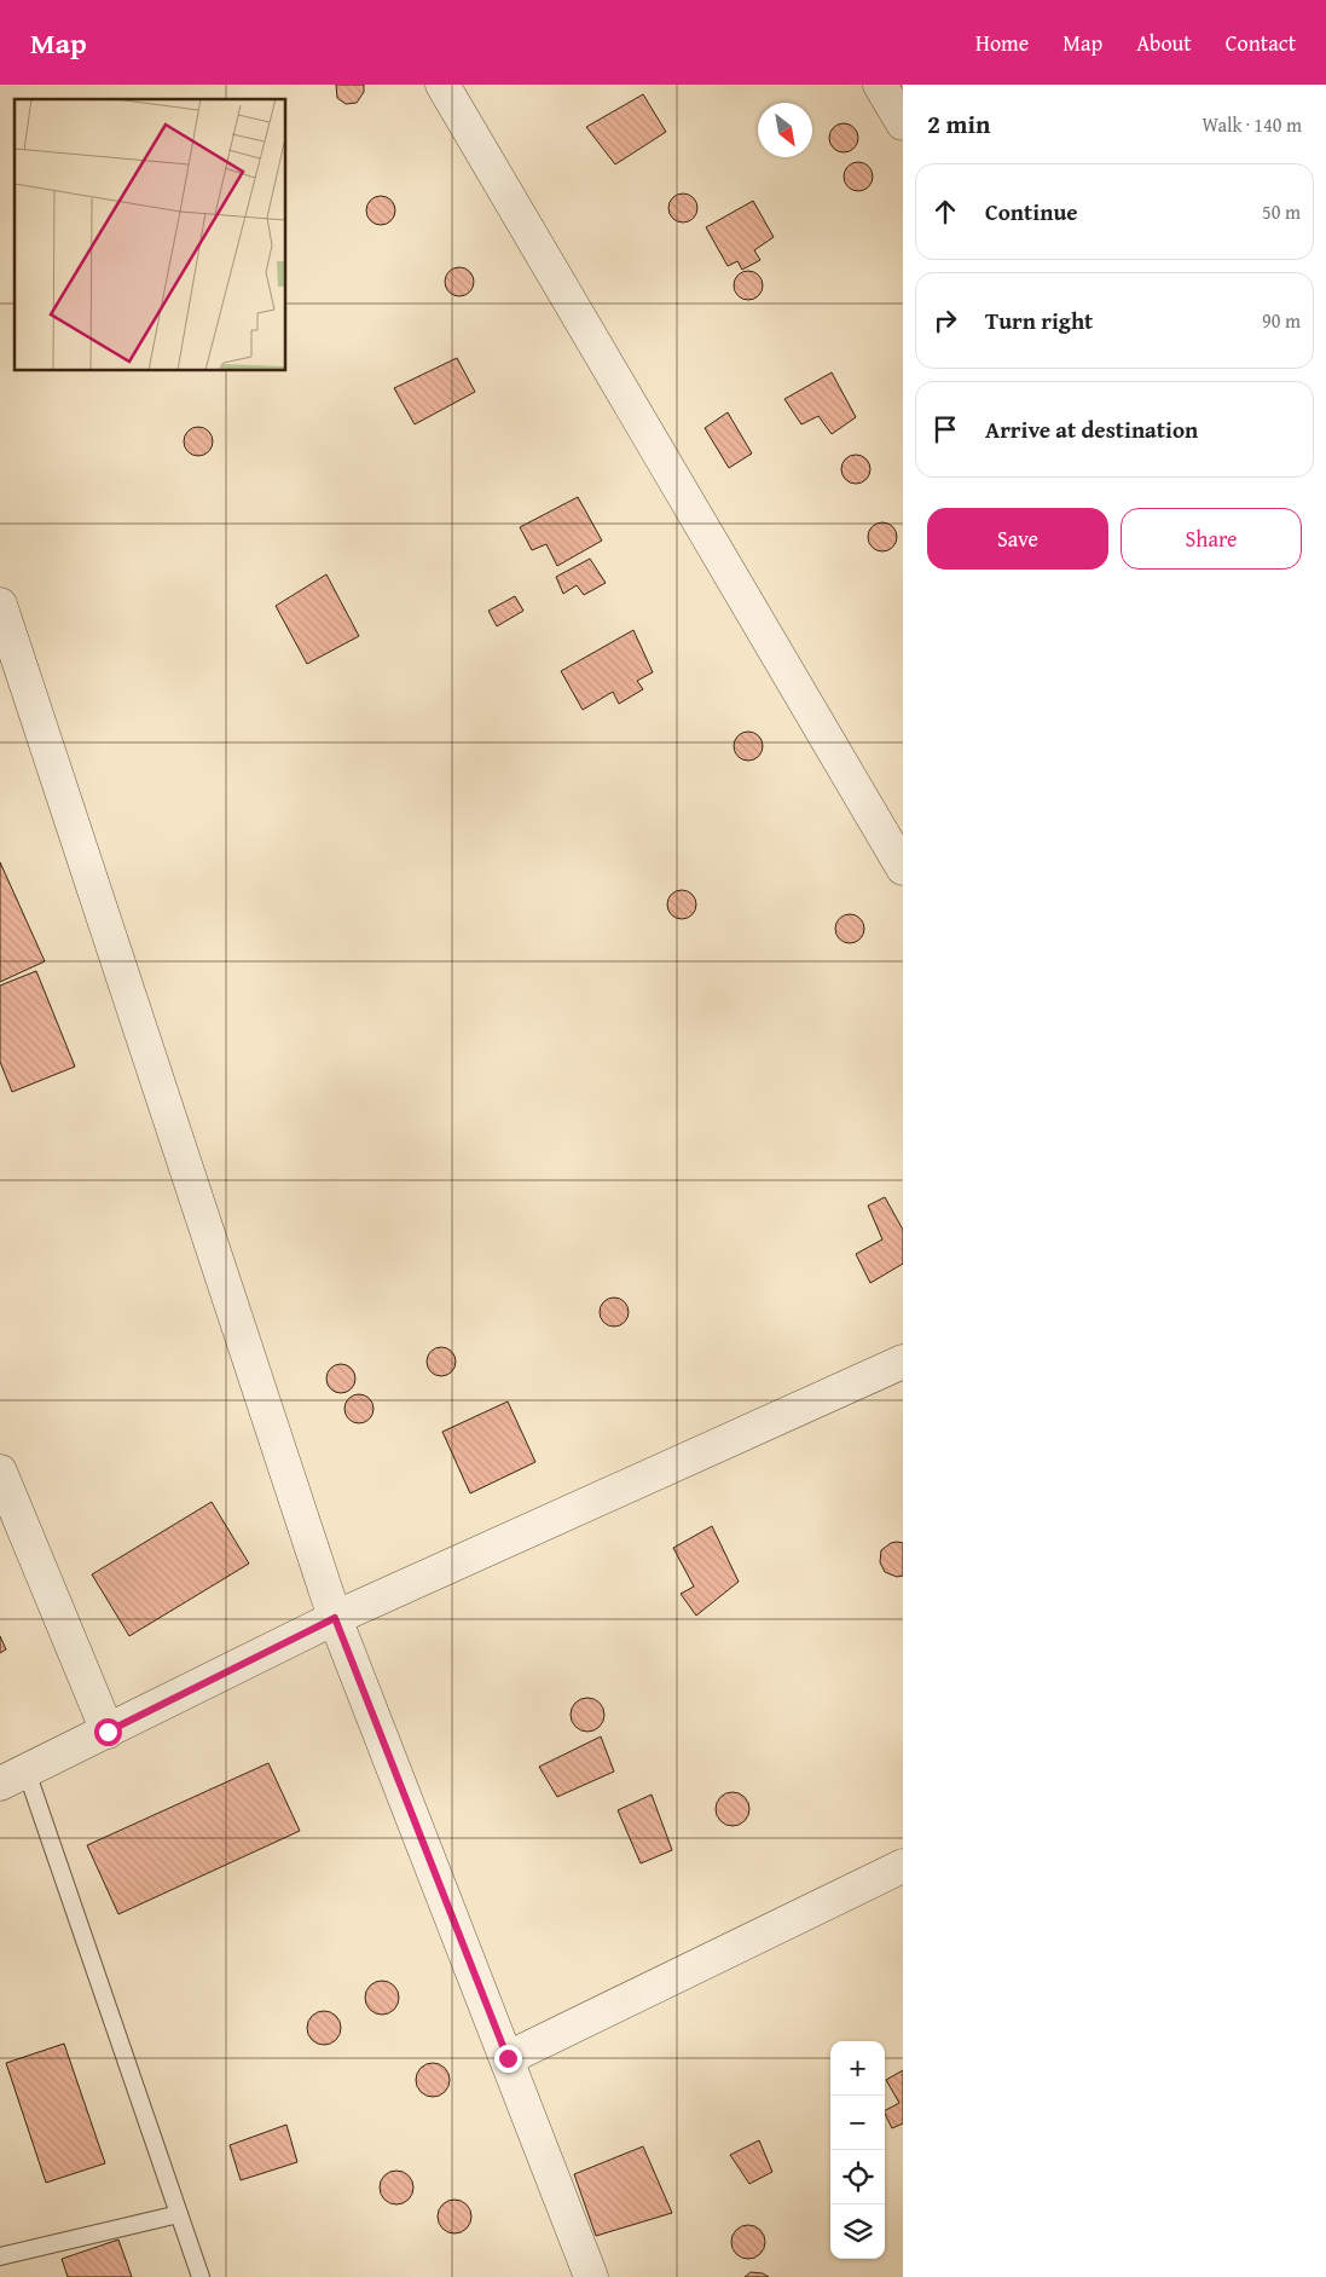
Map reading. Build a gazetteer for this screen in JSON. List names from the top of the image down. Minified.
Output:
{"north":"bottom right","page":{"header":"Map","nav":["Home","Map","About","Contact"],"heading":["2 min","Walk · 140 m"],"list":[["Continue","50 m"],["Turn right","90 m"],"Arrive at destination"],"buttons":["Save","Share"],"map_buttons":["+","−"]}}
